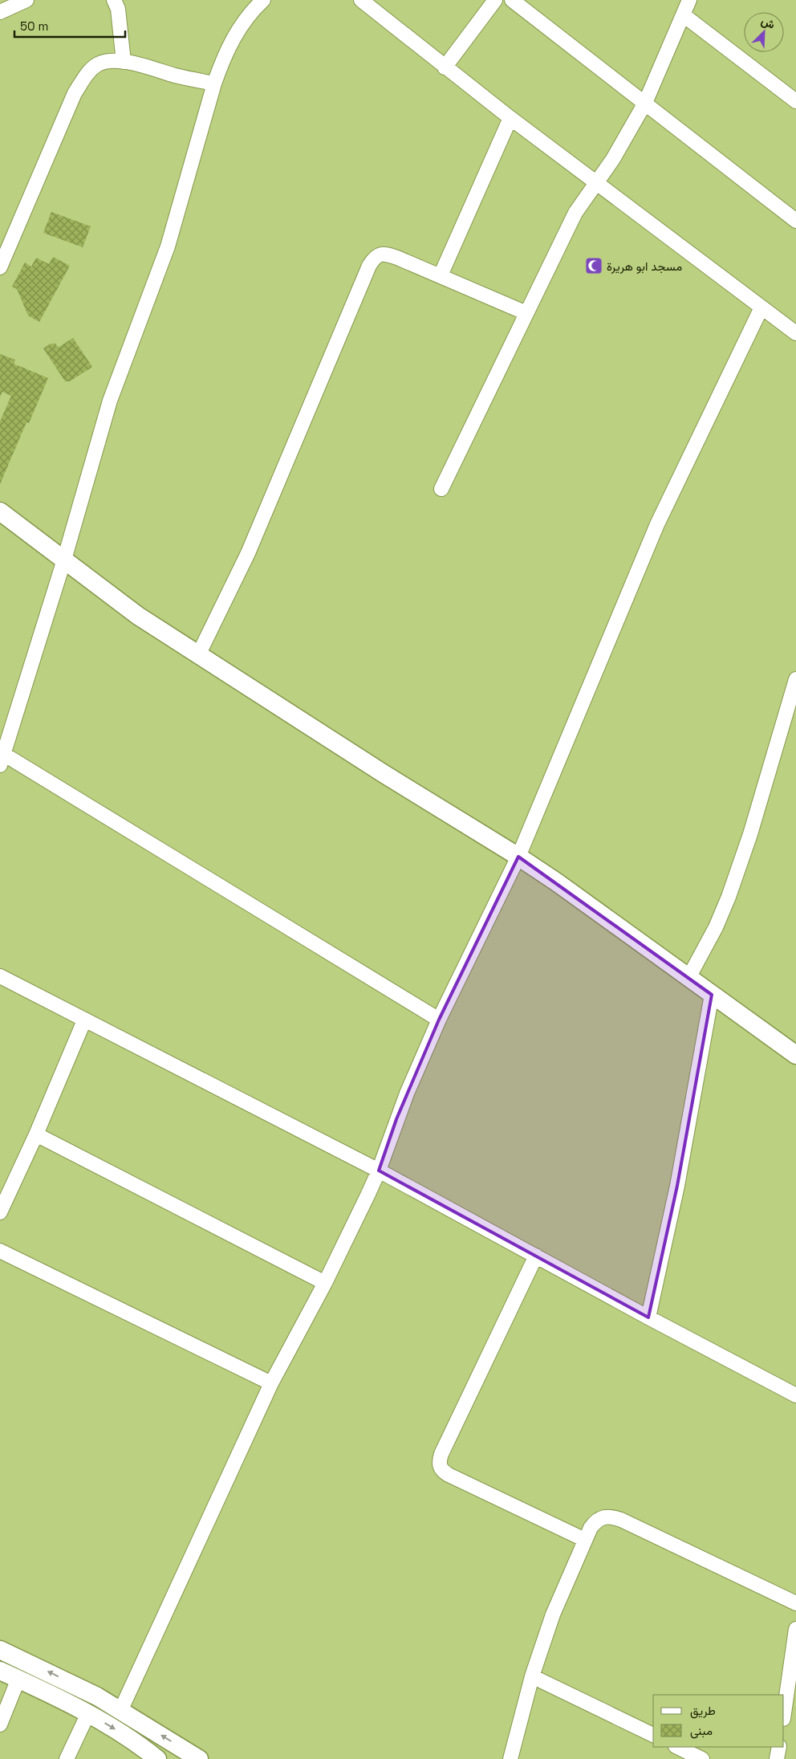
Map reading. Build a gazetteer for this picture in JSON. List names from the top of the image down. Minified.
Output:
{"places":{"mosque":["مسجد ابو هريرة"]},"legend":["طريق","مبنى"],"scale_bar":"50 m","north":"top right"}
